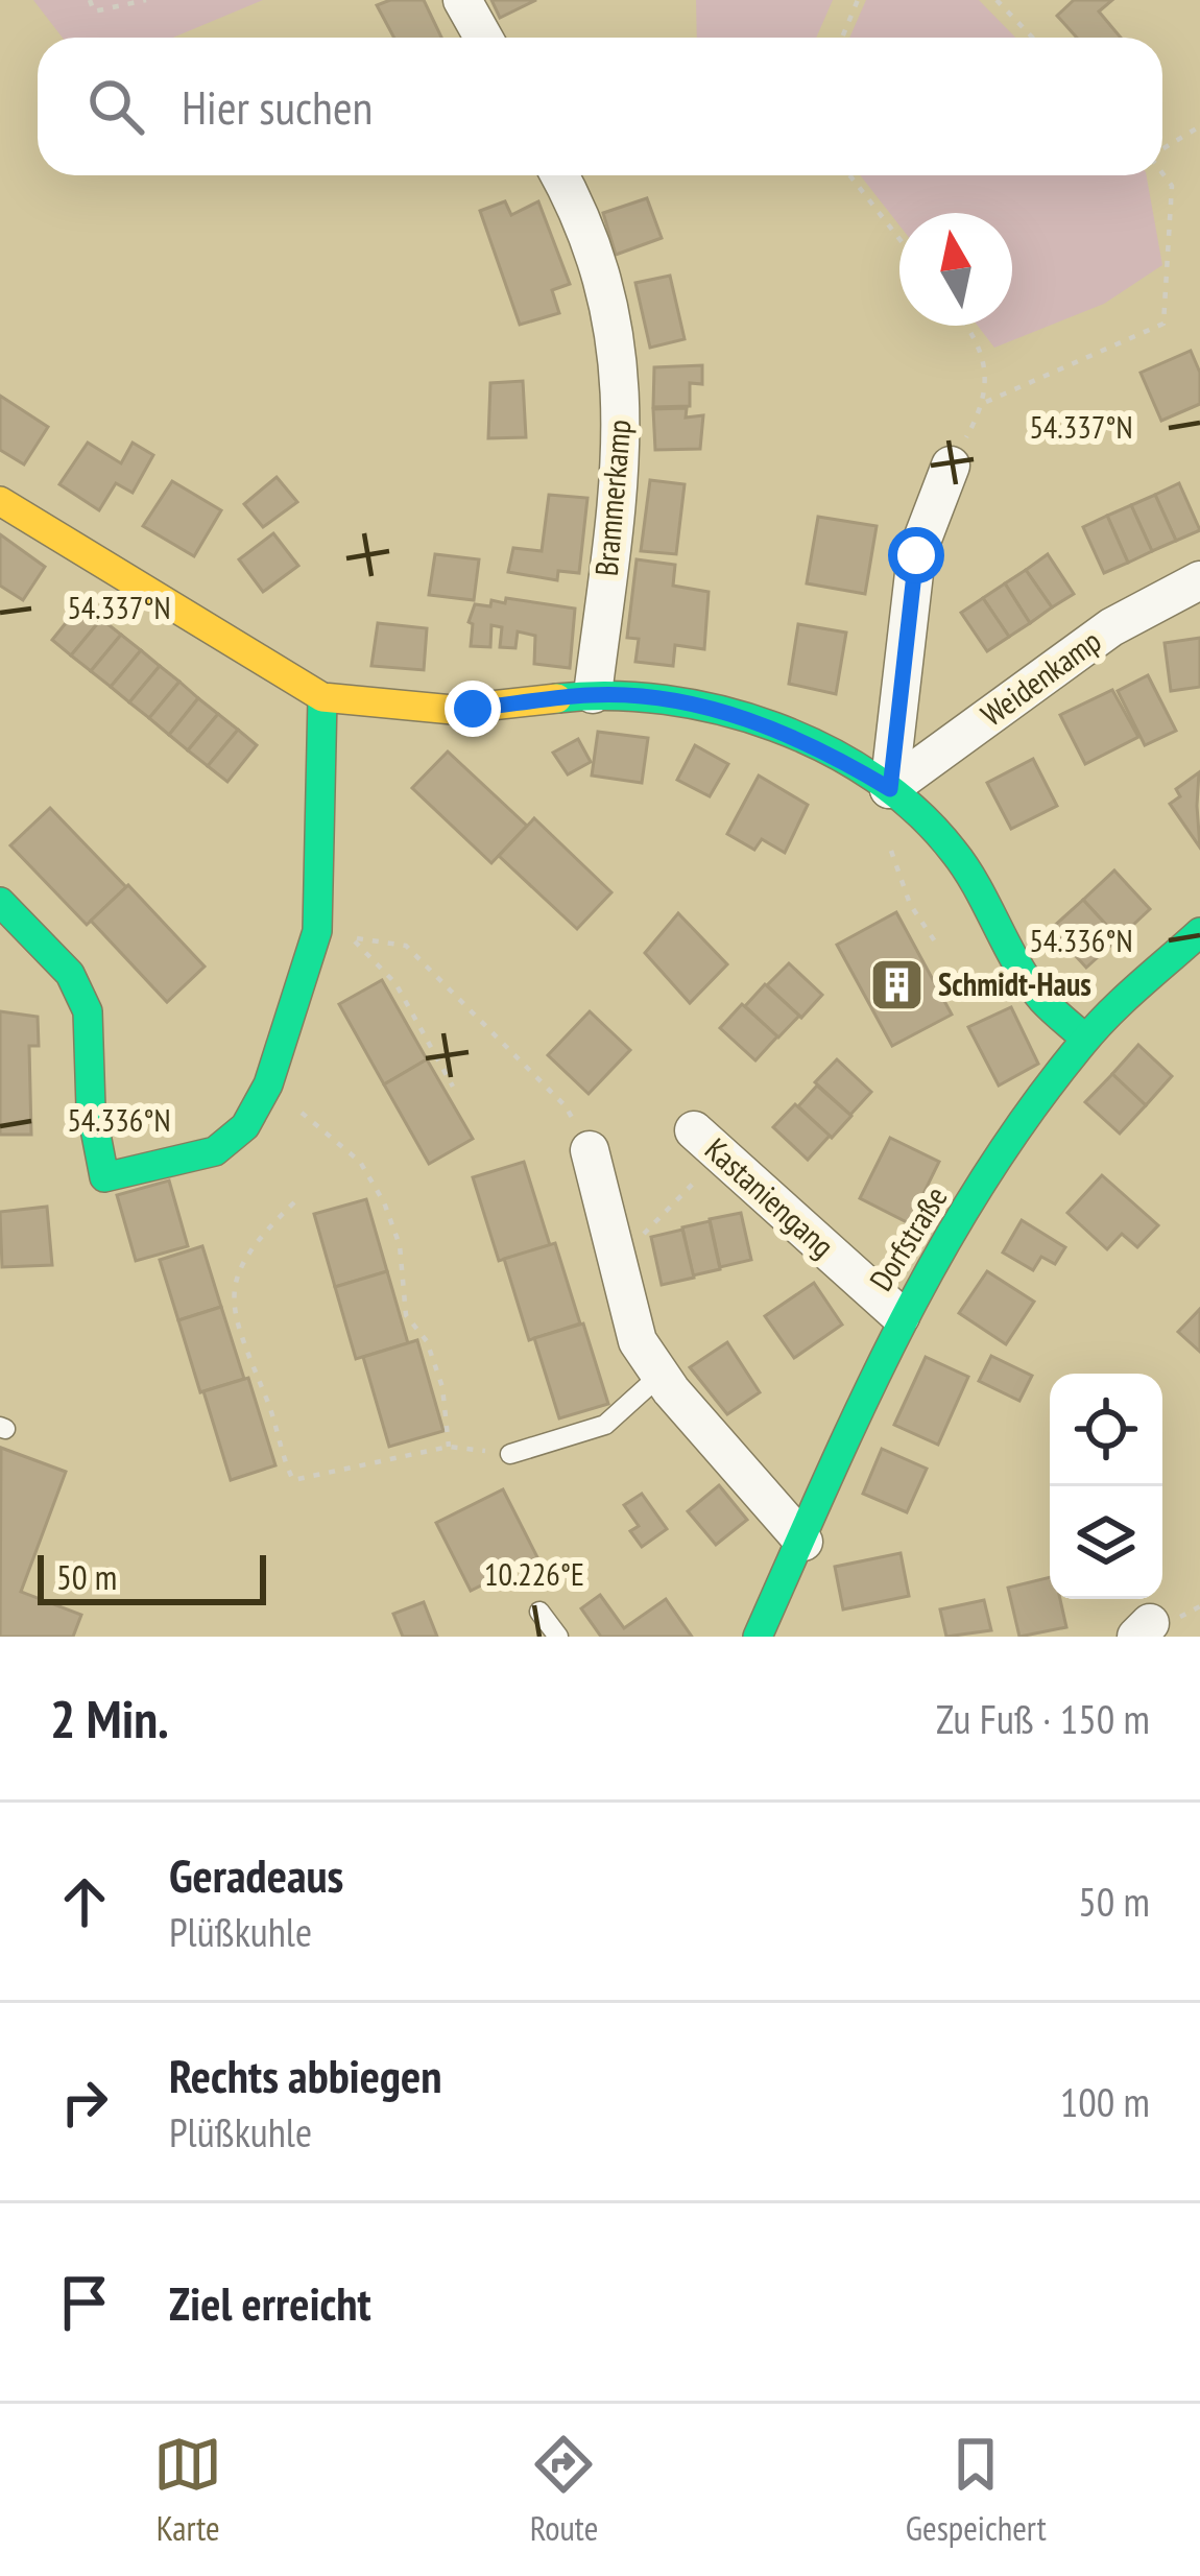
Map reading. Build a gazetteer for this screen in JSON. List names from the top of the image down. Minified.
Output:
{"streets":{"street":["Brammerkamp","Weidenkamp","Kastaniengang","Dorfstraße"]},"crossings":[["Kastaniengang","Dorfstraße"]],"places":{"building":["Schmidt-Haus"]},"scale_bar":"50 m","north":"top","page":{"search":"Hier suchen","scale":"50 m","heading":["2 Min.","Zu Fuß · 150 m"],"list":[["Geradeaus","Plüßkuhle","50 m"],["Rechts abbiegen","Plüßkuhle","100 m"],"Ziel erreicht"],"nav":["Karte","Route","Gespeichert"]},"coordinates":["54.337°N","54.336°N","10.226°E"]}
